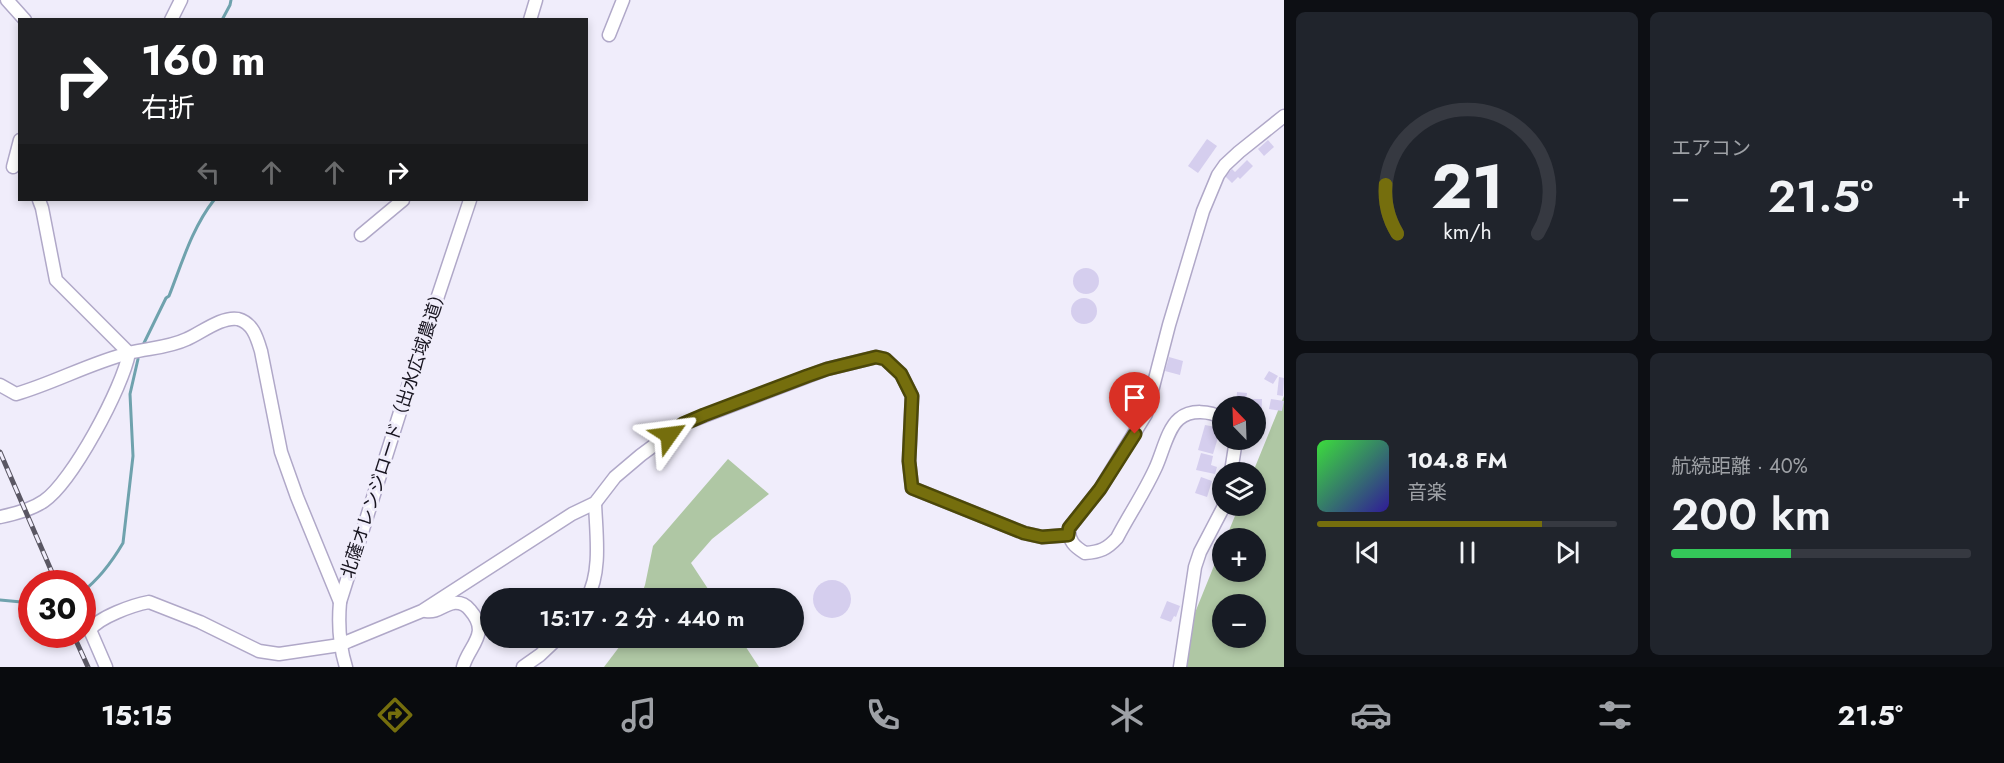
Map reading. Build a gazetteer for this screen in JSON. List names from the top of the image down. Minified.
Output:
{"streets":{"street":["北薩オレンジロード（出水広域農道）"]},"north":"top left","page":{"tile":["エアコン",["航続距離 · 40%","200 km"]],"turn":["160 m","右折"],"heat":["−","21.5°","+"],"map_buttons":["+","−"],"song":["104.8 FM","音楽"],"limit":"30","trip":"15:17 · 2 分 · 440 m","tabs":["15:15","21.5°"],"gauge":["21","km/h"]}}
